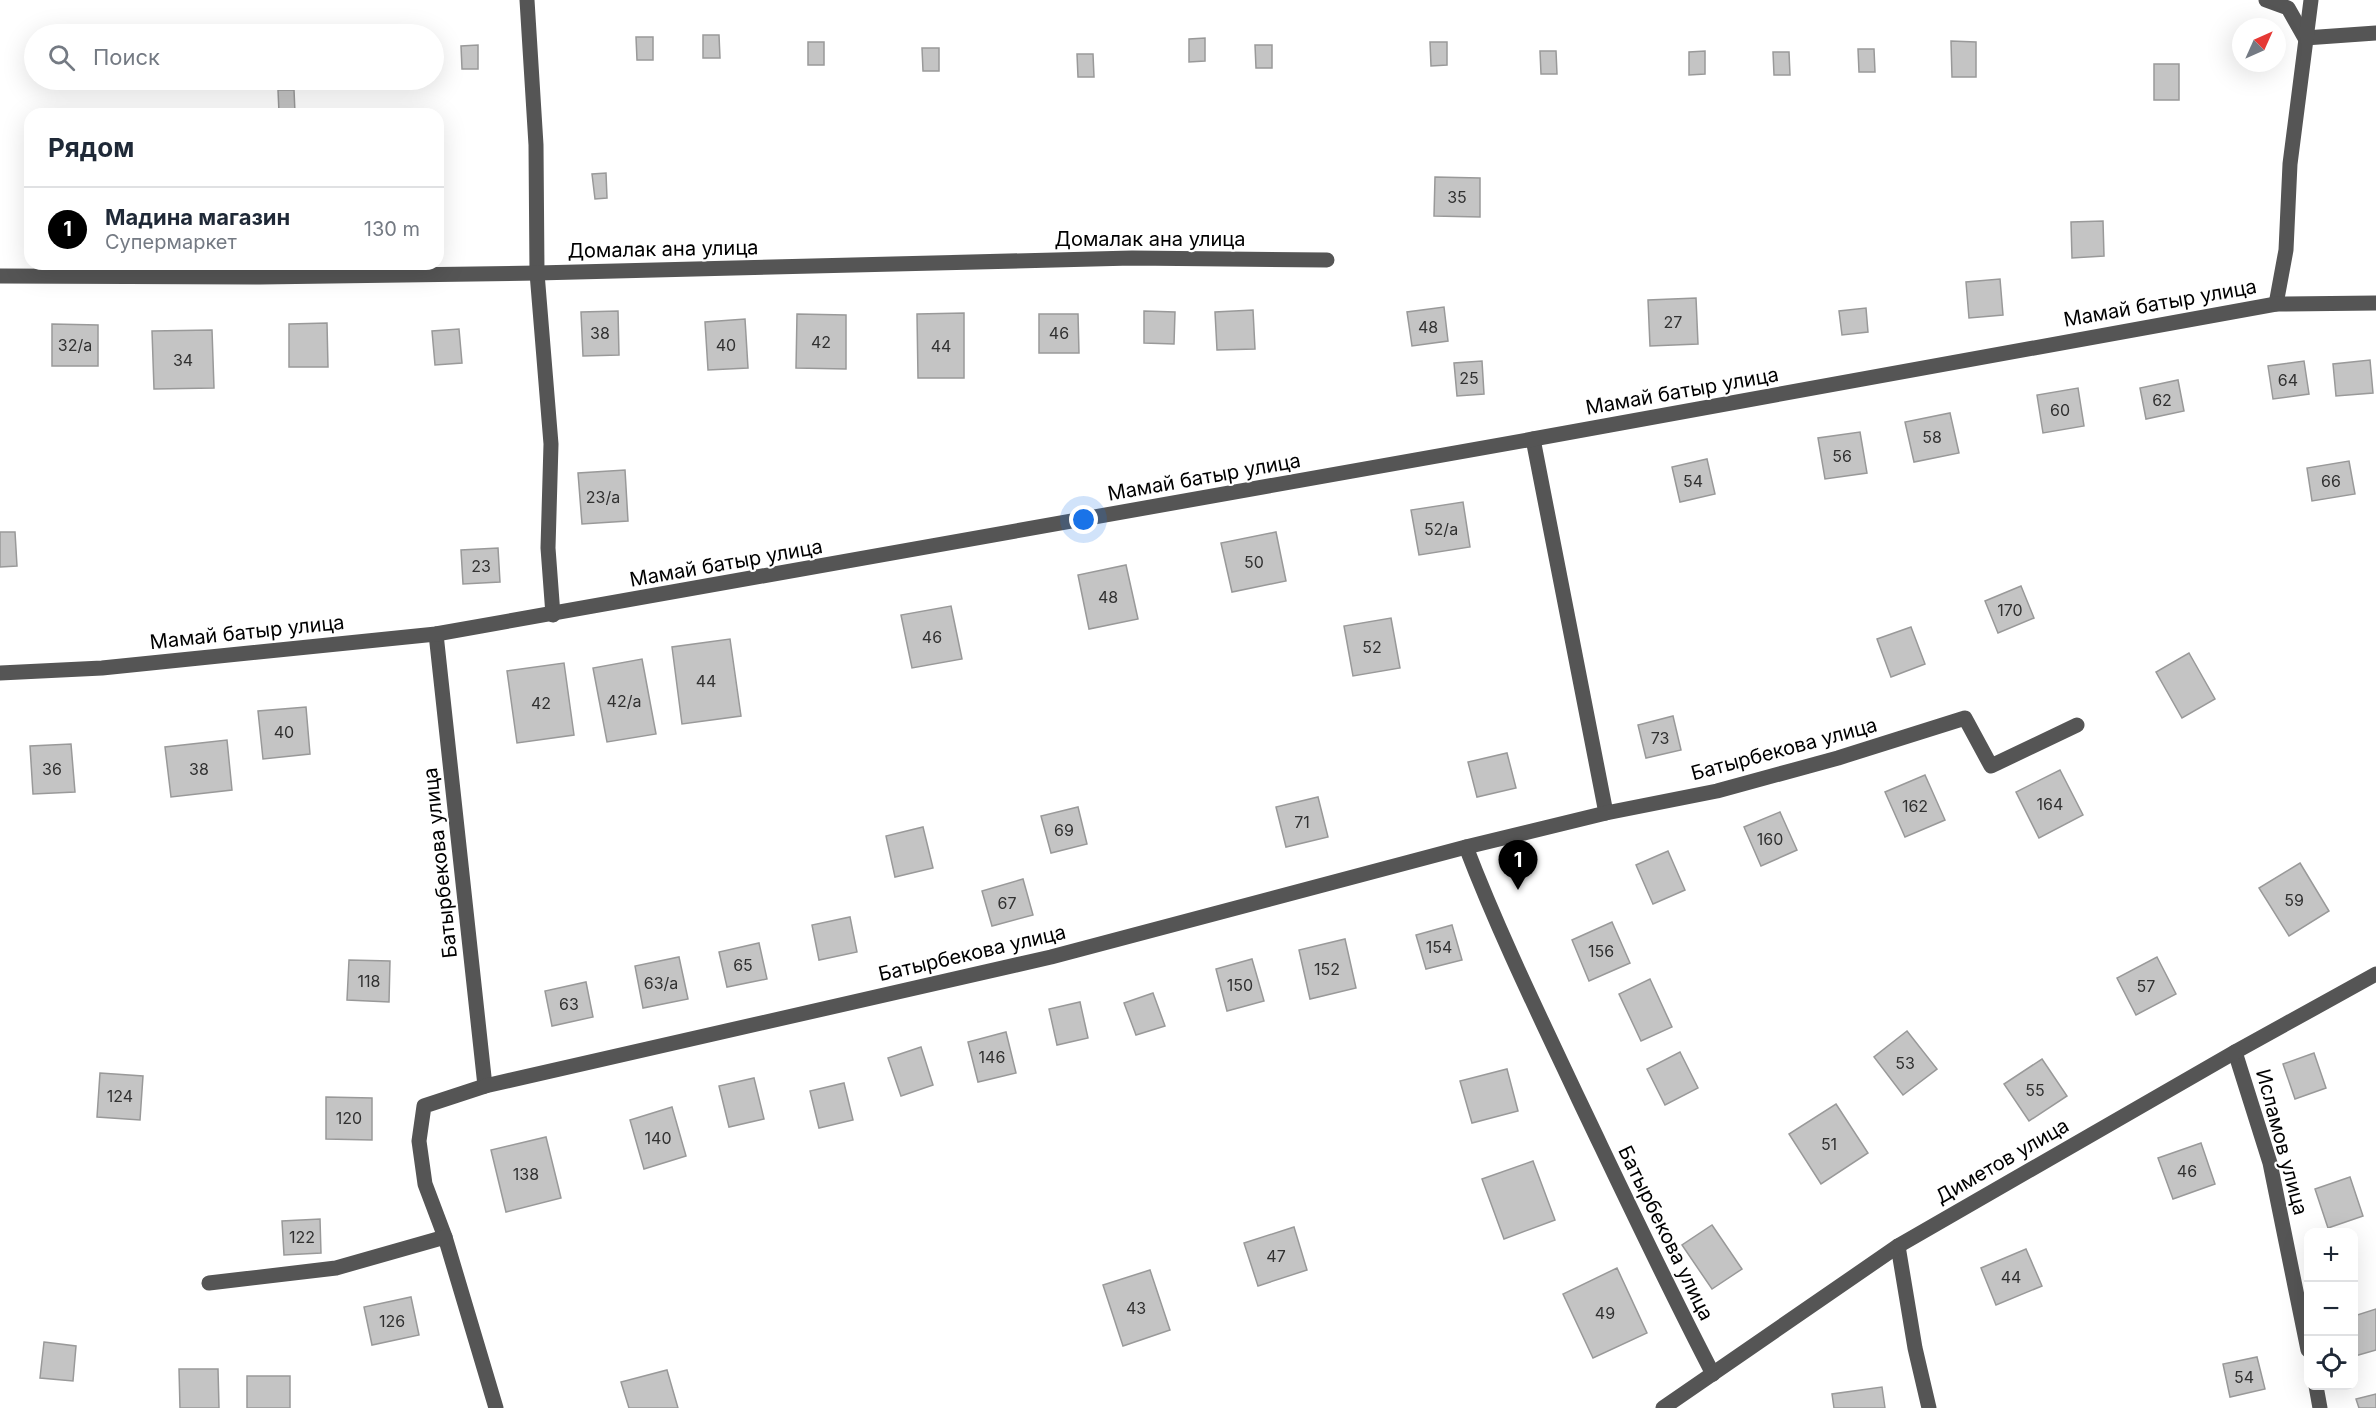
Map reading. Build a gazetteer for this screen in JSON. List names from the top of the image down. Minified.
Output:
{"streets":{"street":["Домалак ана улица","Мамай батыр улица","Батырбекова улица","Исламов улица","Диметов улица"]},"crossings":[["Мамай батыр улица","Батырбекова улица"],["Батырбекова улица","Диметов улица"],["Исламов улица","Диметов улица"]],"house_numbers":["35","27","48","38","46","42","32/а","40","44","34","25","64","62","60","58","56","54","66","23/а","52/а","50","23","48","170","46","52","44","42/а","42","40","73","36","38","164","162","71","69","160","59","67","154","156","65","152","118","63/а","150","57","63","146","53","55","124","120","140","51","46","138","122","47","44","43","49","126","54"],"north":"top right","page":{"search":"Поиск","heading":"Рядом","list":[{"mark":"1","name":"Мадина магазин","note":"Супермаркет","value":"130 m"}],"pins":"1","map_buttons":["+","−"]}}
